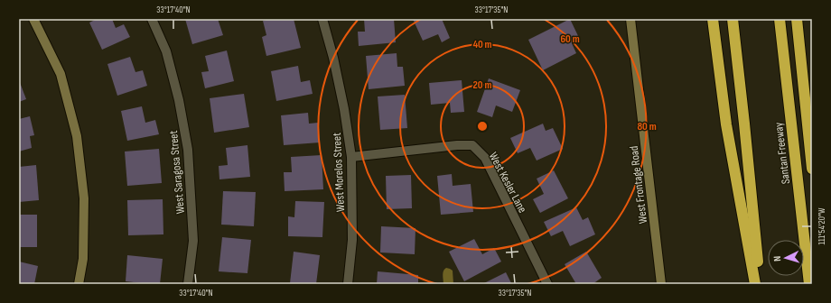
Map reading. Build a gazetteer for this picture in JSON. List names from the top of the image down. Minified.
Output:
{"streets":{"highway":["Santan Freeway"],"street":["West Saragosa Street","West Morelos Street","West Kesler Lane","West Frontage Road"]},"crossings":[["West Morelos Street","West Kesler Lane"]],"north":"left","coordinates":["33°17'40\"N","33°17'35\"N","111°54'20\"W"],"rings":["60 m","40 m","20 m","80 m"]}
